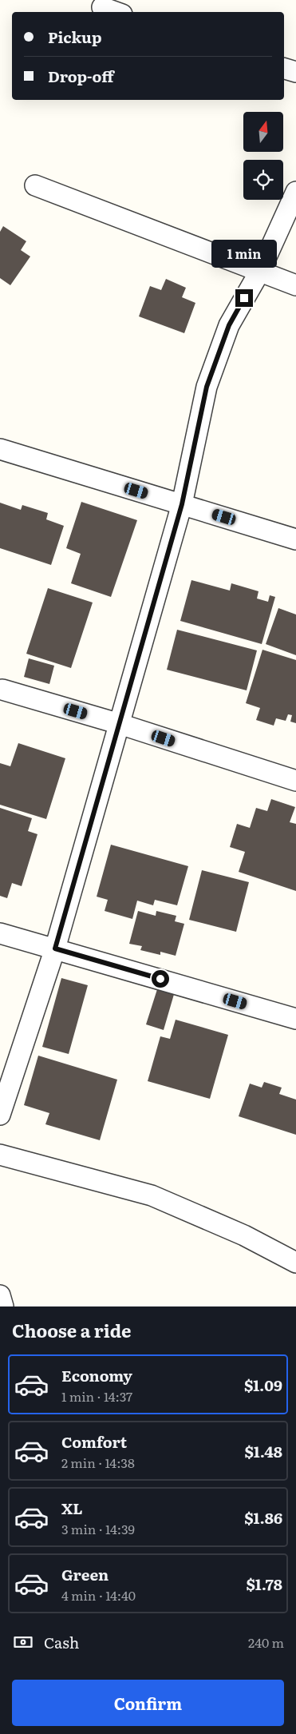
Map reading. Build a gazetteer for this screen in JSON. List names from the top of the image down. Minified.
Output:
{"north":"top","page":{"banner":["Pickup","Drop-off"],"bubble":"1 min","heading":"Choose a ride","list":[{"name":"Economy","note":"1 min · 14:37","value":"$1.09"},{"name":"Comfort","note":"2 min · 14:38","value":"$1.48"},{"name":"XL","note":"3 min · 14:39","value":"$1.86"},{"name":"Green","note":"4 min · 14:40","value":"$1.78"}],"pay":["Cash","240 m"],"buttons":"Confirm"}}
